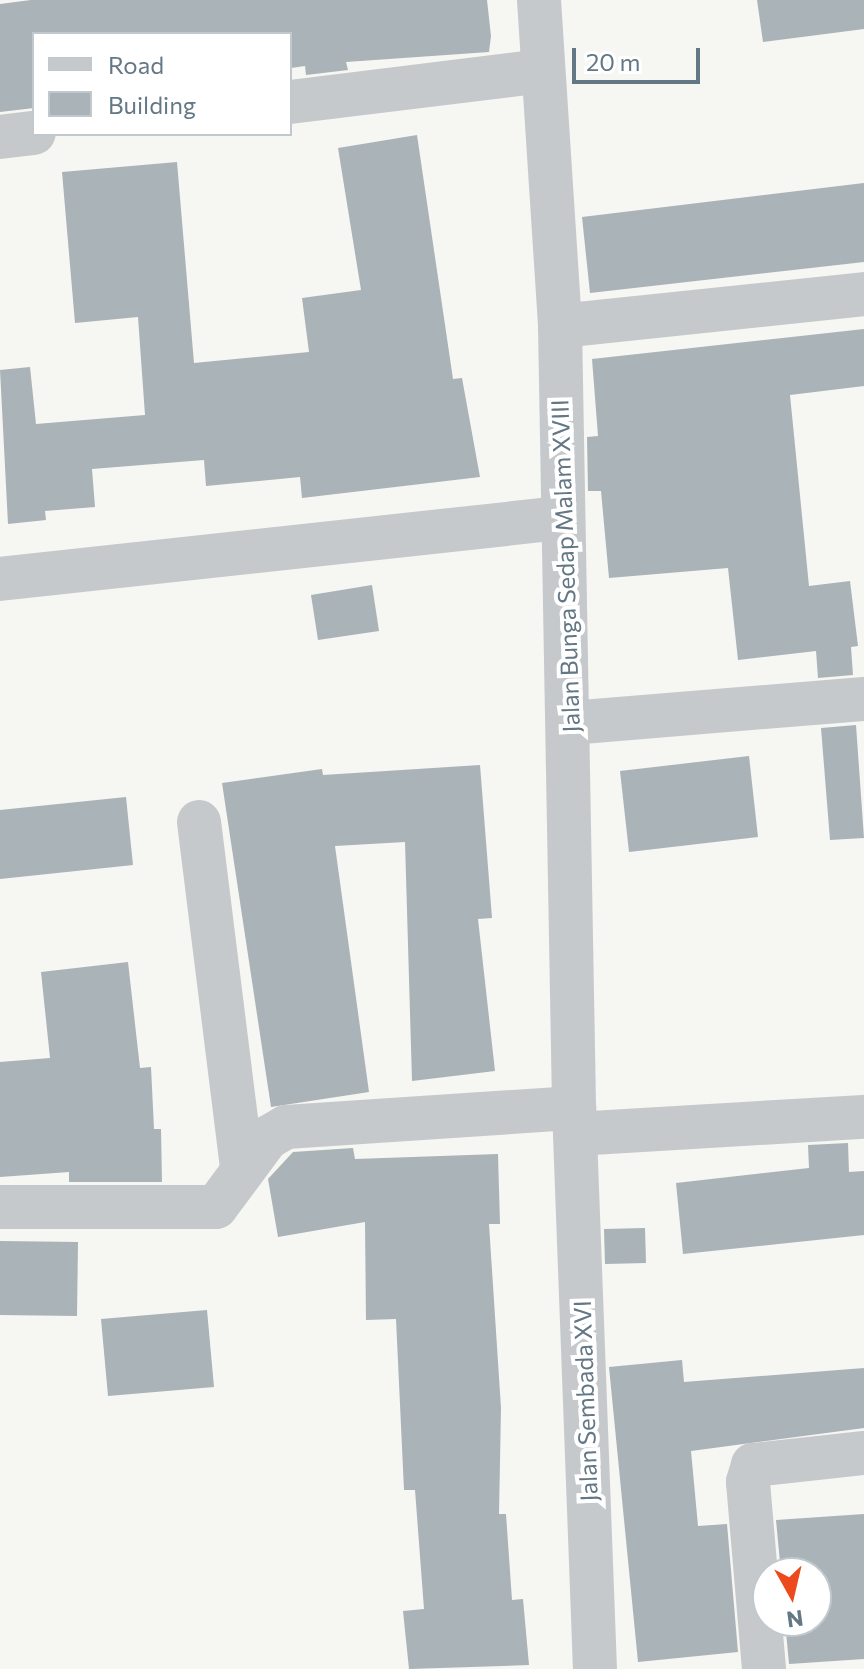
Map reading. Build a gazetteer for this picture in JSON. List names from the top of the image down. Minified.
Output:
{"streets":{"street":["Jalan Bunga Sedap Malam XVIII","Jalan Sembada XVI"]},"crossings":[["Jalan Bunga Sedap Malam XVIII","Jalan Sembada XVI"]],"legend":["Road","Building"],"scale_bar":"20 m","north":"bottom"}
